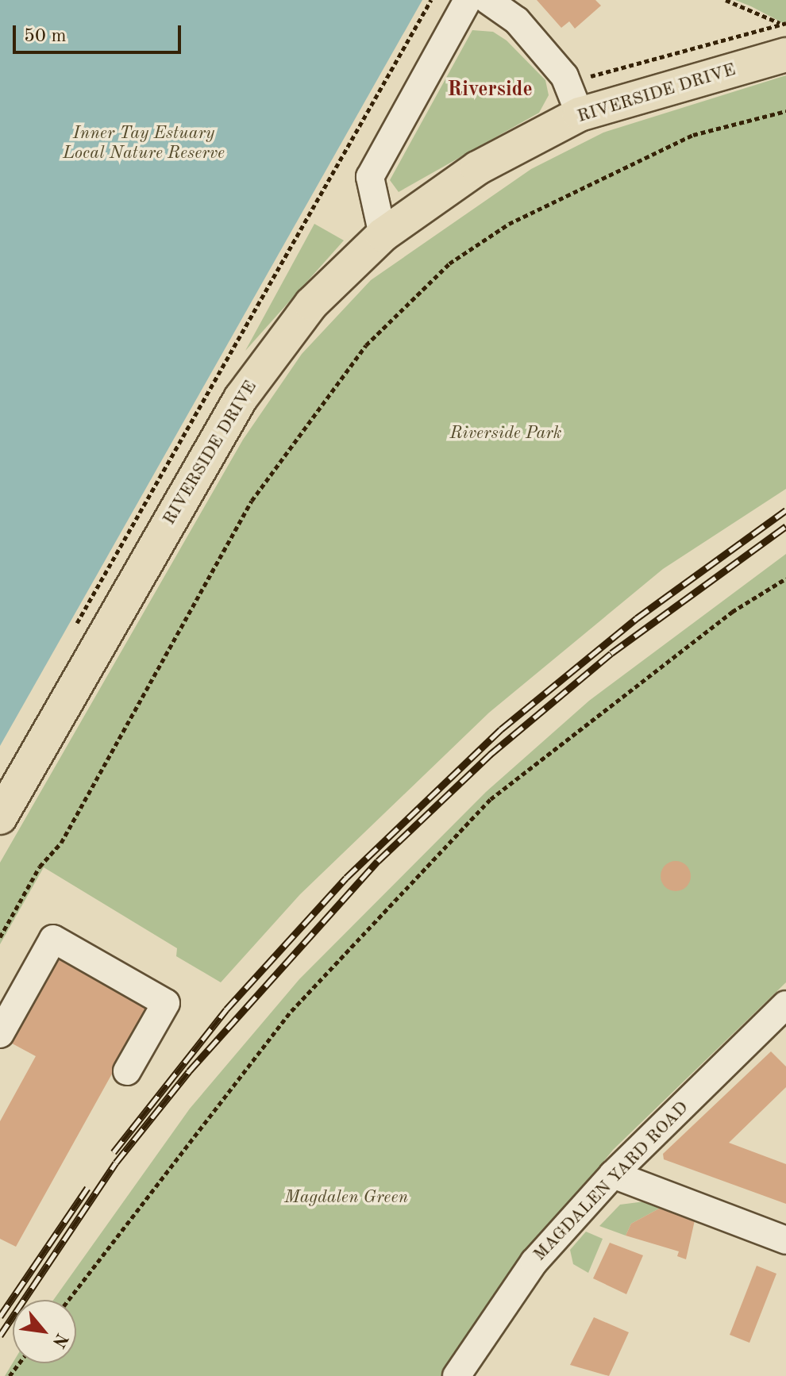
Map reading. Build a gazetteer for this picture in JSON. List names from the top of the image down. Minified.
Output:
{"streets":{"main road":["RIVERSIDE DRIVE"],"street":["MAGDALEN YARD ROAD"]},"districts":["Riverside"],"parks":["Inner Tay Estuary Local Nature Reserve","Riverside Park","Magdalen Green"],"scale_bar":"50 m","north":"bottom right"}
